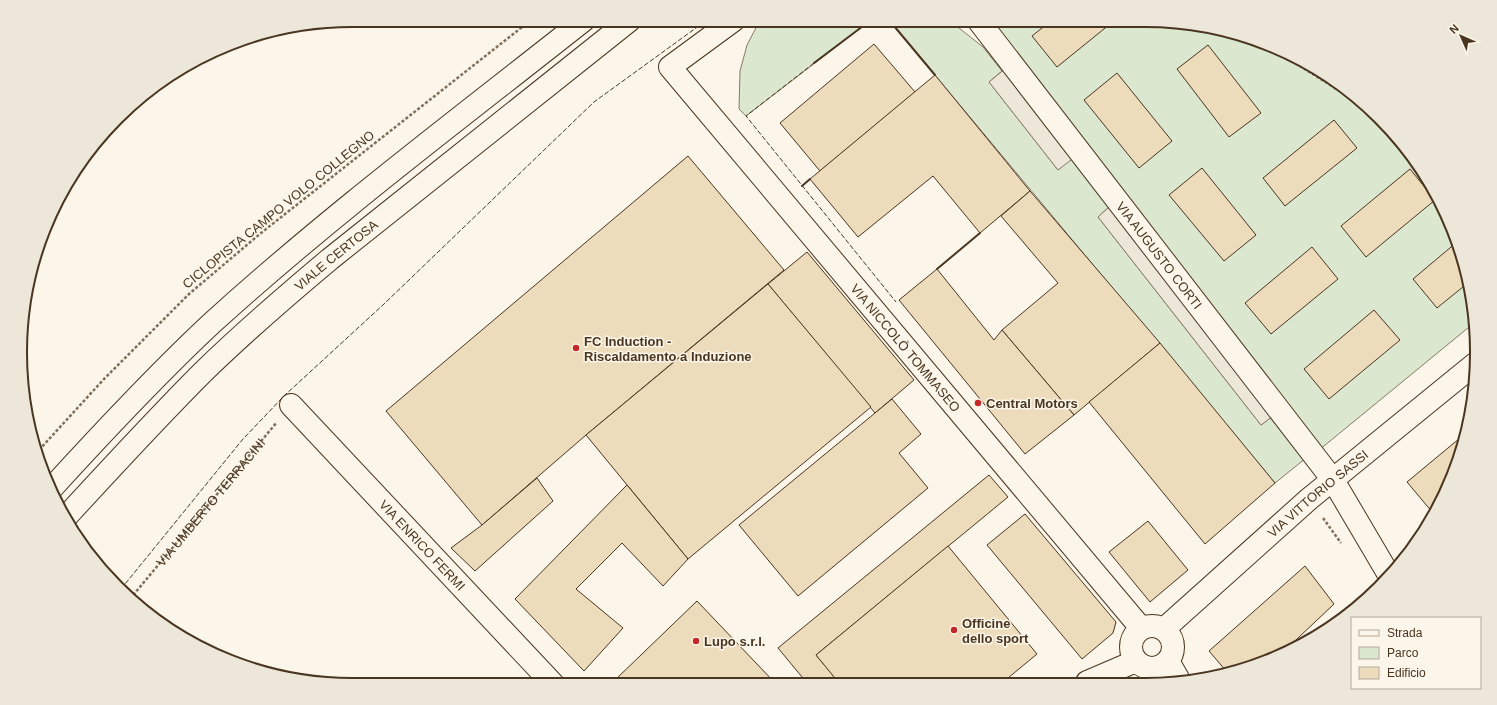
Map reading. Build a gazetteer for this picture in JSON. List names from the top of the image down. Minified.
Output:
{"streets":{"street":["VIALE CERTOSA","VIA AUGUSTO CORTI","VIA NICCOLÒ TOMMASEO","VIA VITTORIO SASSI","VIA ENRICO FERMI"],"path":["CICLOPISTA CAMPO VOLO COLLEGNO","VIA UMBERTO TERRACINI"]},"crossings":[["VIA AUGUSTO CORTI","VIA VITTORIO SASSI"],["VIA NICCOLÒ TOMMASEO","VIA VITTORIO SASSI"],["VIA UMBERTO TERRACINI","VIA ENRICO FERMI"]],"places":["FC Induction - Riscaldamento a Induzione","Central Motors","Officine dello sport","Lupo s.r.l."],"legend":["Strada","Parco","Edificio"],"north":"top left"}
